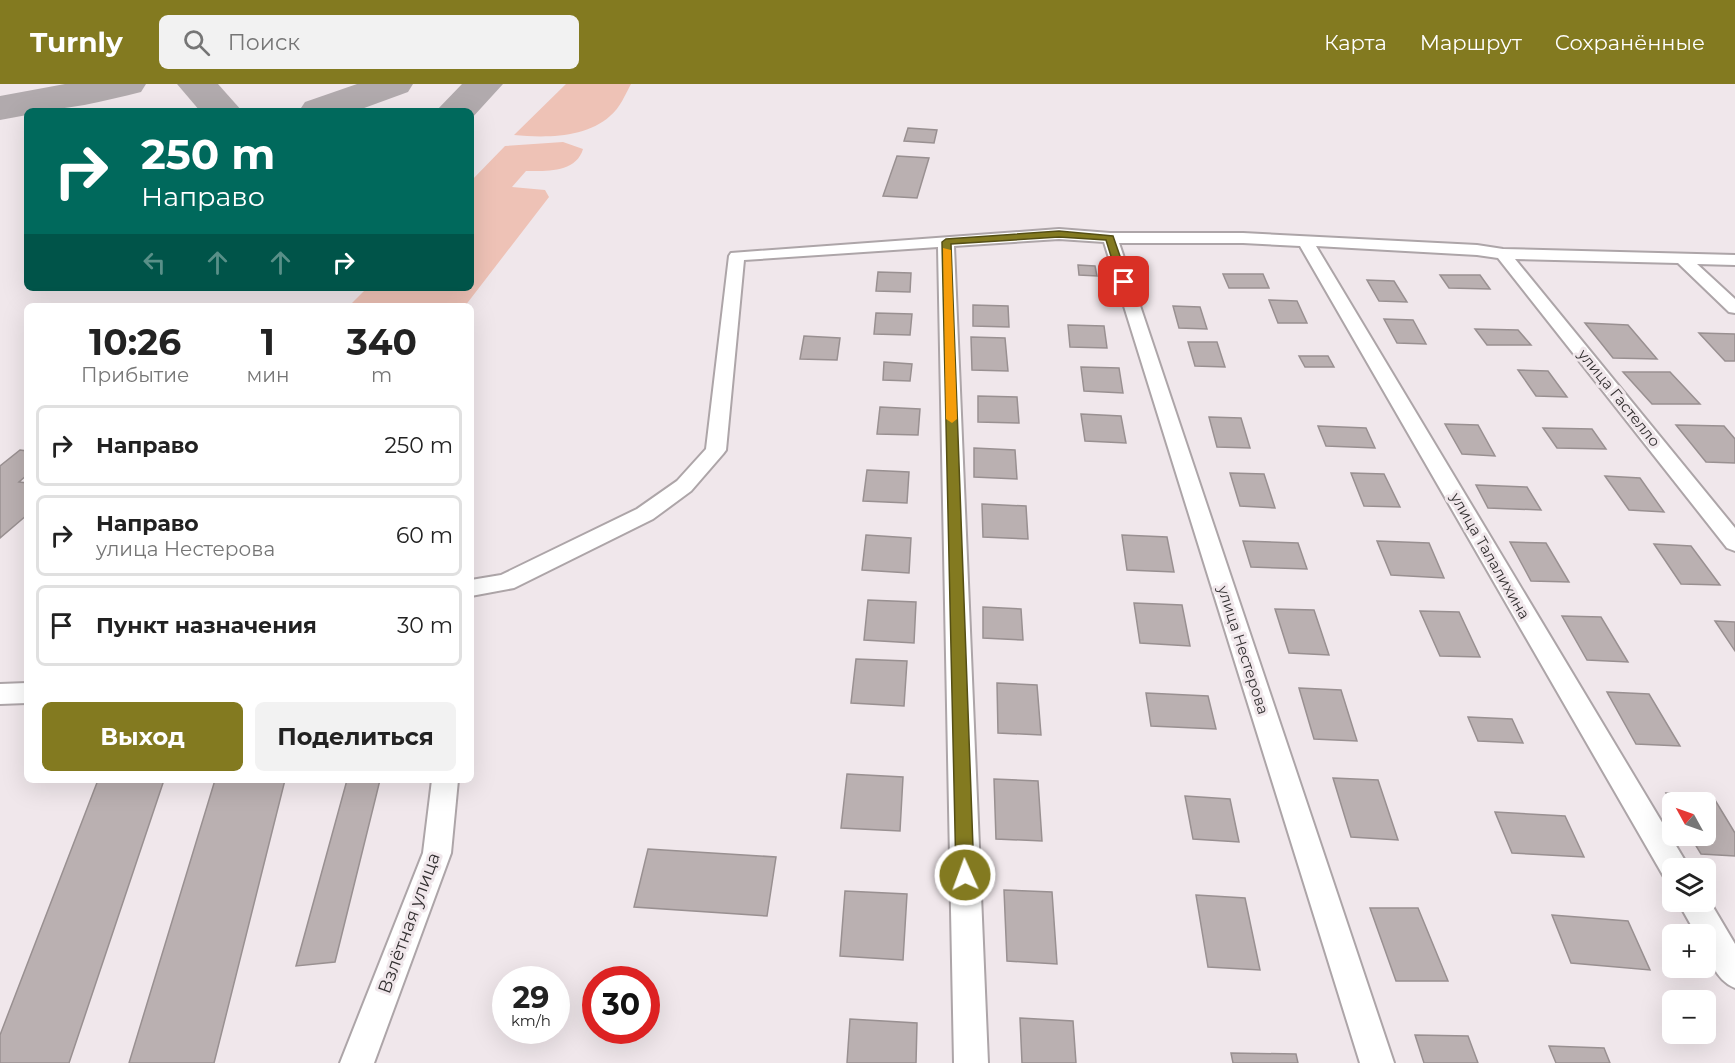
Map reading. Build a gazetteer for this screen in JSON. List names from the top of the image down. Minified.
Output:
{"streets":{"street":["улица Гастелло","улица Талалихина","улица Нестерова","Взлётная улица"]},"north":"top left","page":{"header":"Turnly","search":"Поиск","nav":["Карта","Маршрут","Сохранённые"],"turn":["250 m","Направо"],"eta":["10:26","Прибытие","1","мин","340","m"],"list":[{"name":"Направо","value":"250 m"},{"name":"Направо","note":"улица Нестерова","value":"60 m"},{"name":"Пункт назначения","value":"30 m"}],"buttons":["Выход","Поделиться"],"map_buttons":["+","−"],"speed":"29 km/h","limit":"30"}}
